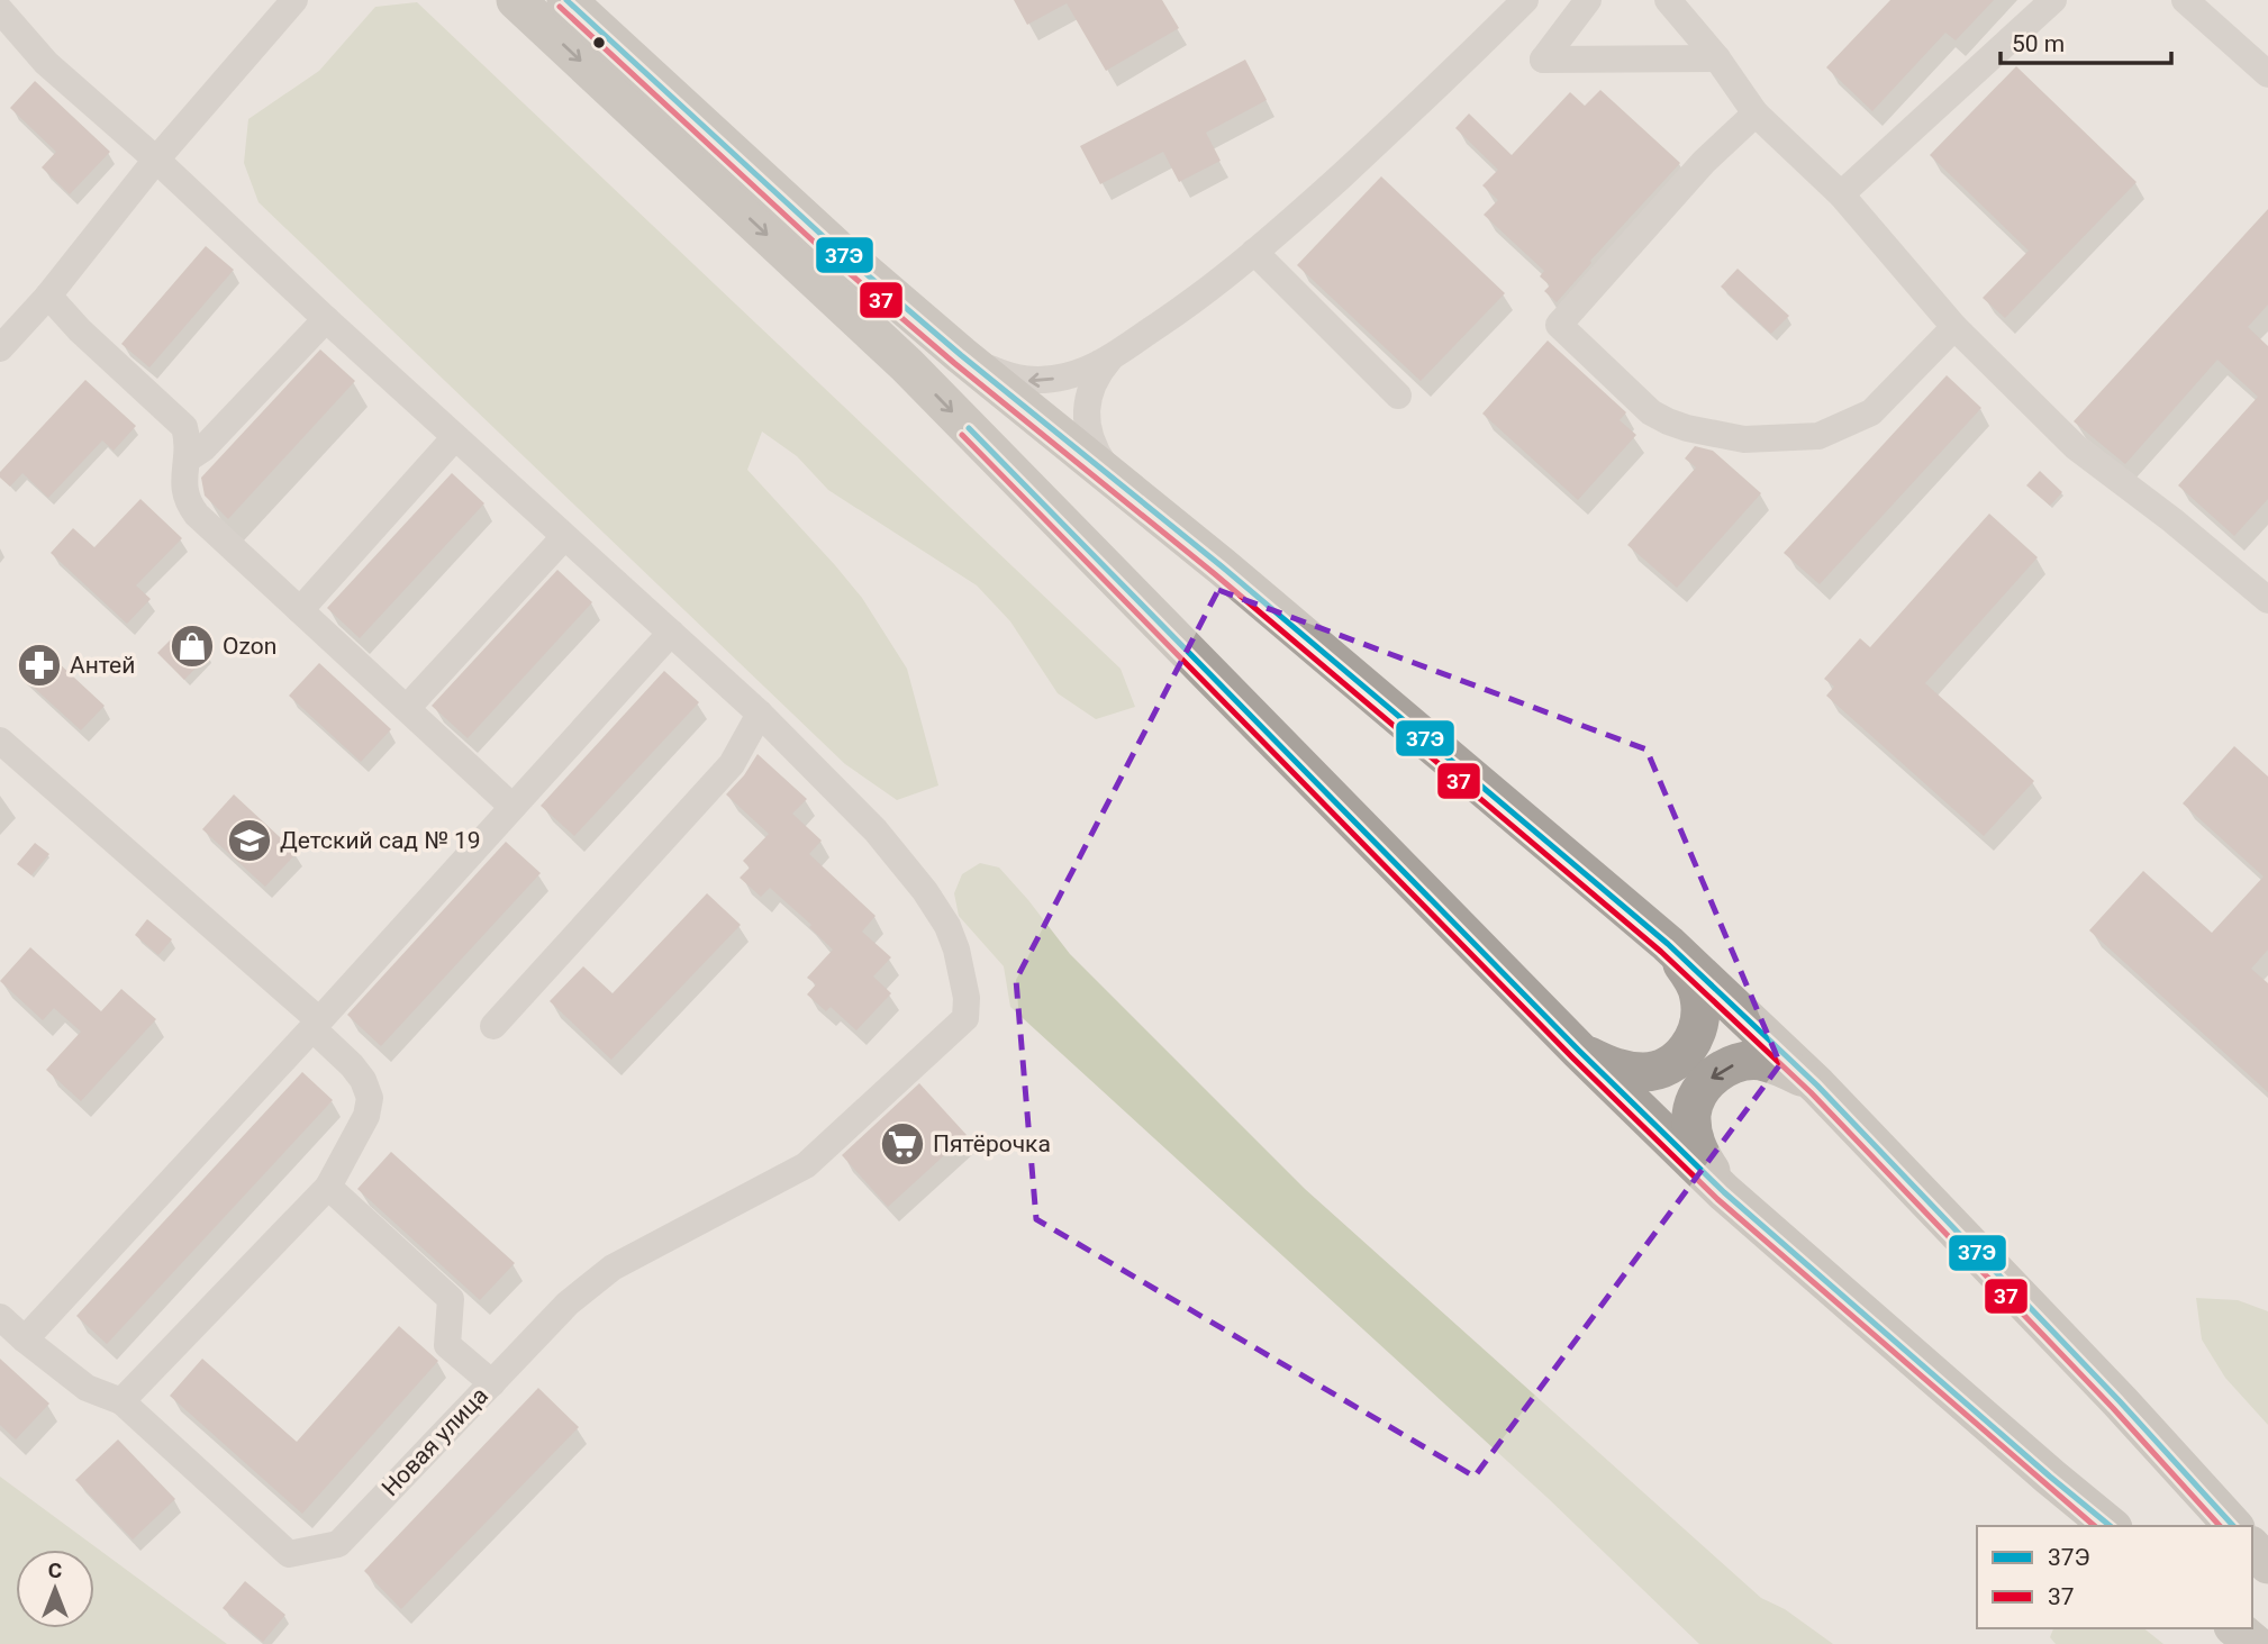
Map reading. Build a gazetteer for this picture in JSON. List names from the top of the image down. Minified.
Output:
{"streets":{"street":["Новая улица"]},"places":{"shop":["Ozon"],"pharmacy":["Антей"],"school or university":["Детский сад № 19"],"supermarket":["Пятёрочка"]},"lines":["transit line 37Э","transit line 37"],"legend":["37Э","37"],"scale_bar":"50 m","north":"top"}
